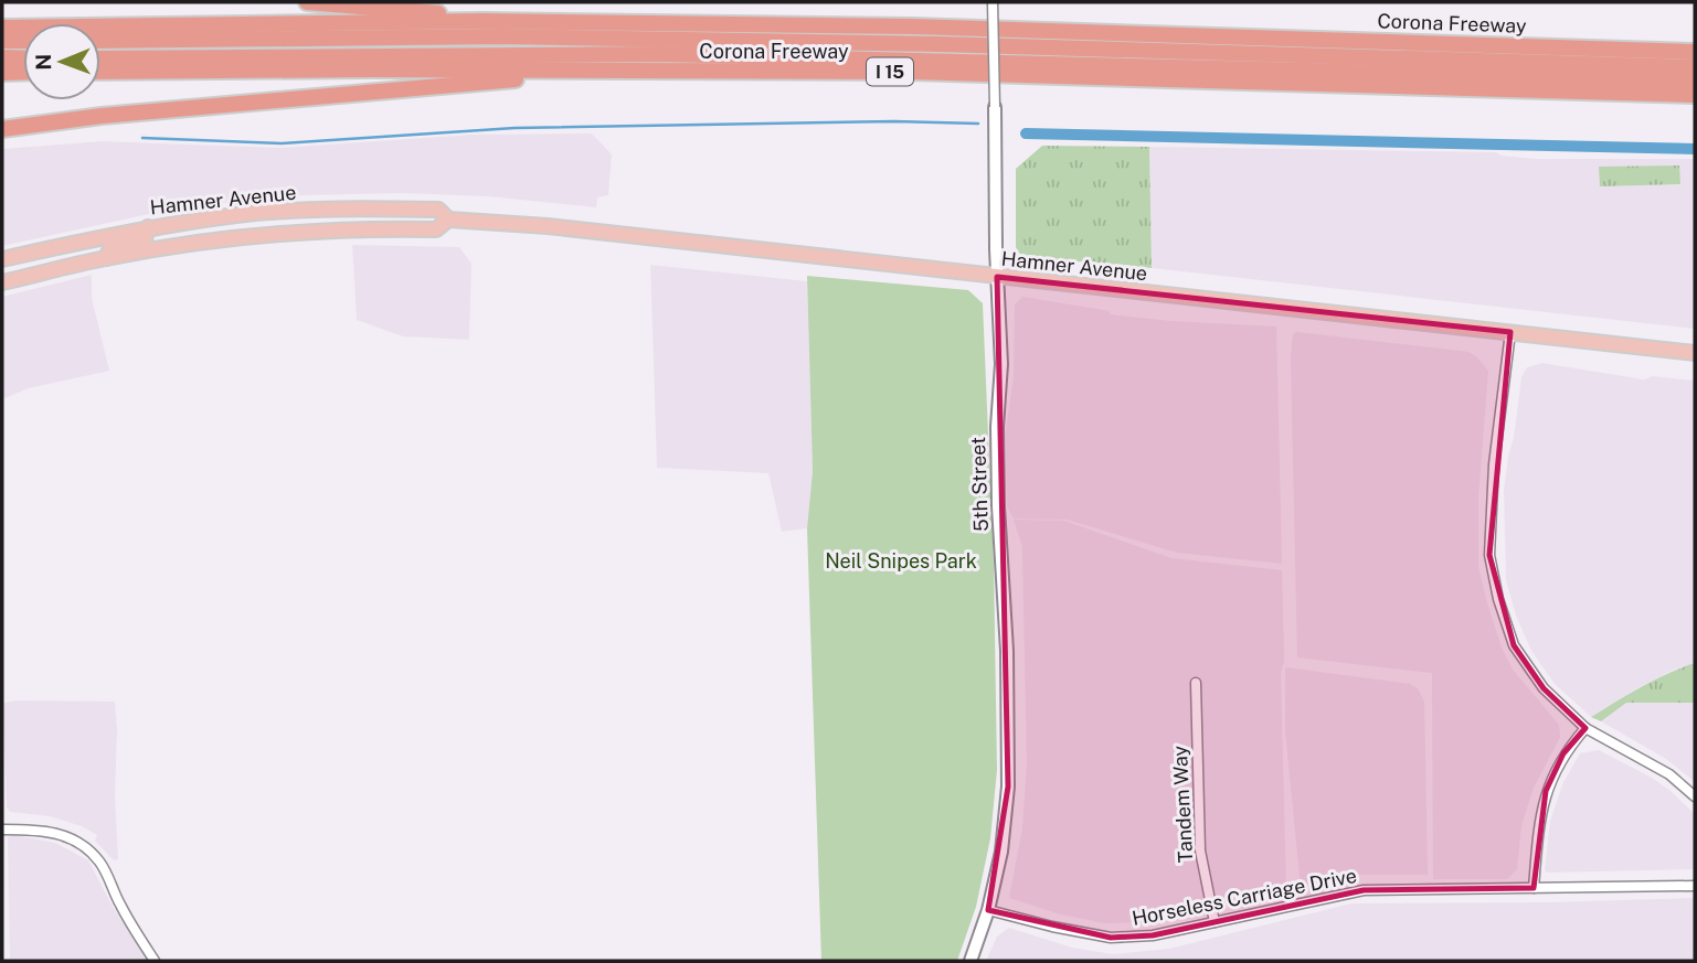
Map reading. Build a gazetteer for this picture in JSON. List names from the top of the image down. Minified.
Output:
{"streets":{"highway":["Corona Freeway","I 15"],"main road":["Hamner Avenue"],"street":["5th Street","Tandem Way","Horseless Carriage Drive"]},"crossings":[["Corona Freeway","I 15"],["Hamner Avenue","5th Street"],["5th Street","Horseless Carriage Drive"],["Tandem Way","Horseless Carriage Drive"]],"parks":["Neil Snipes Park"],"north":"left"}
